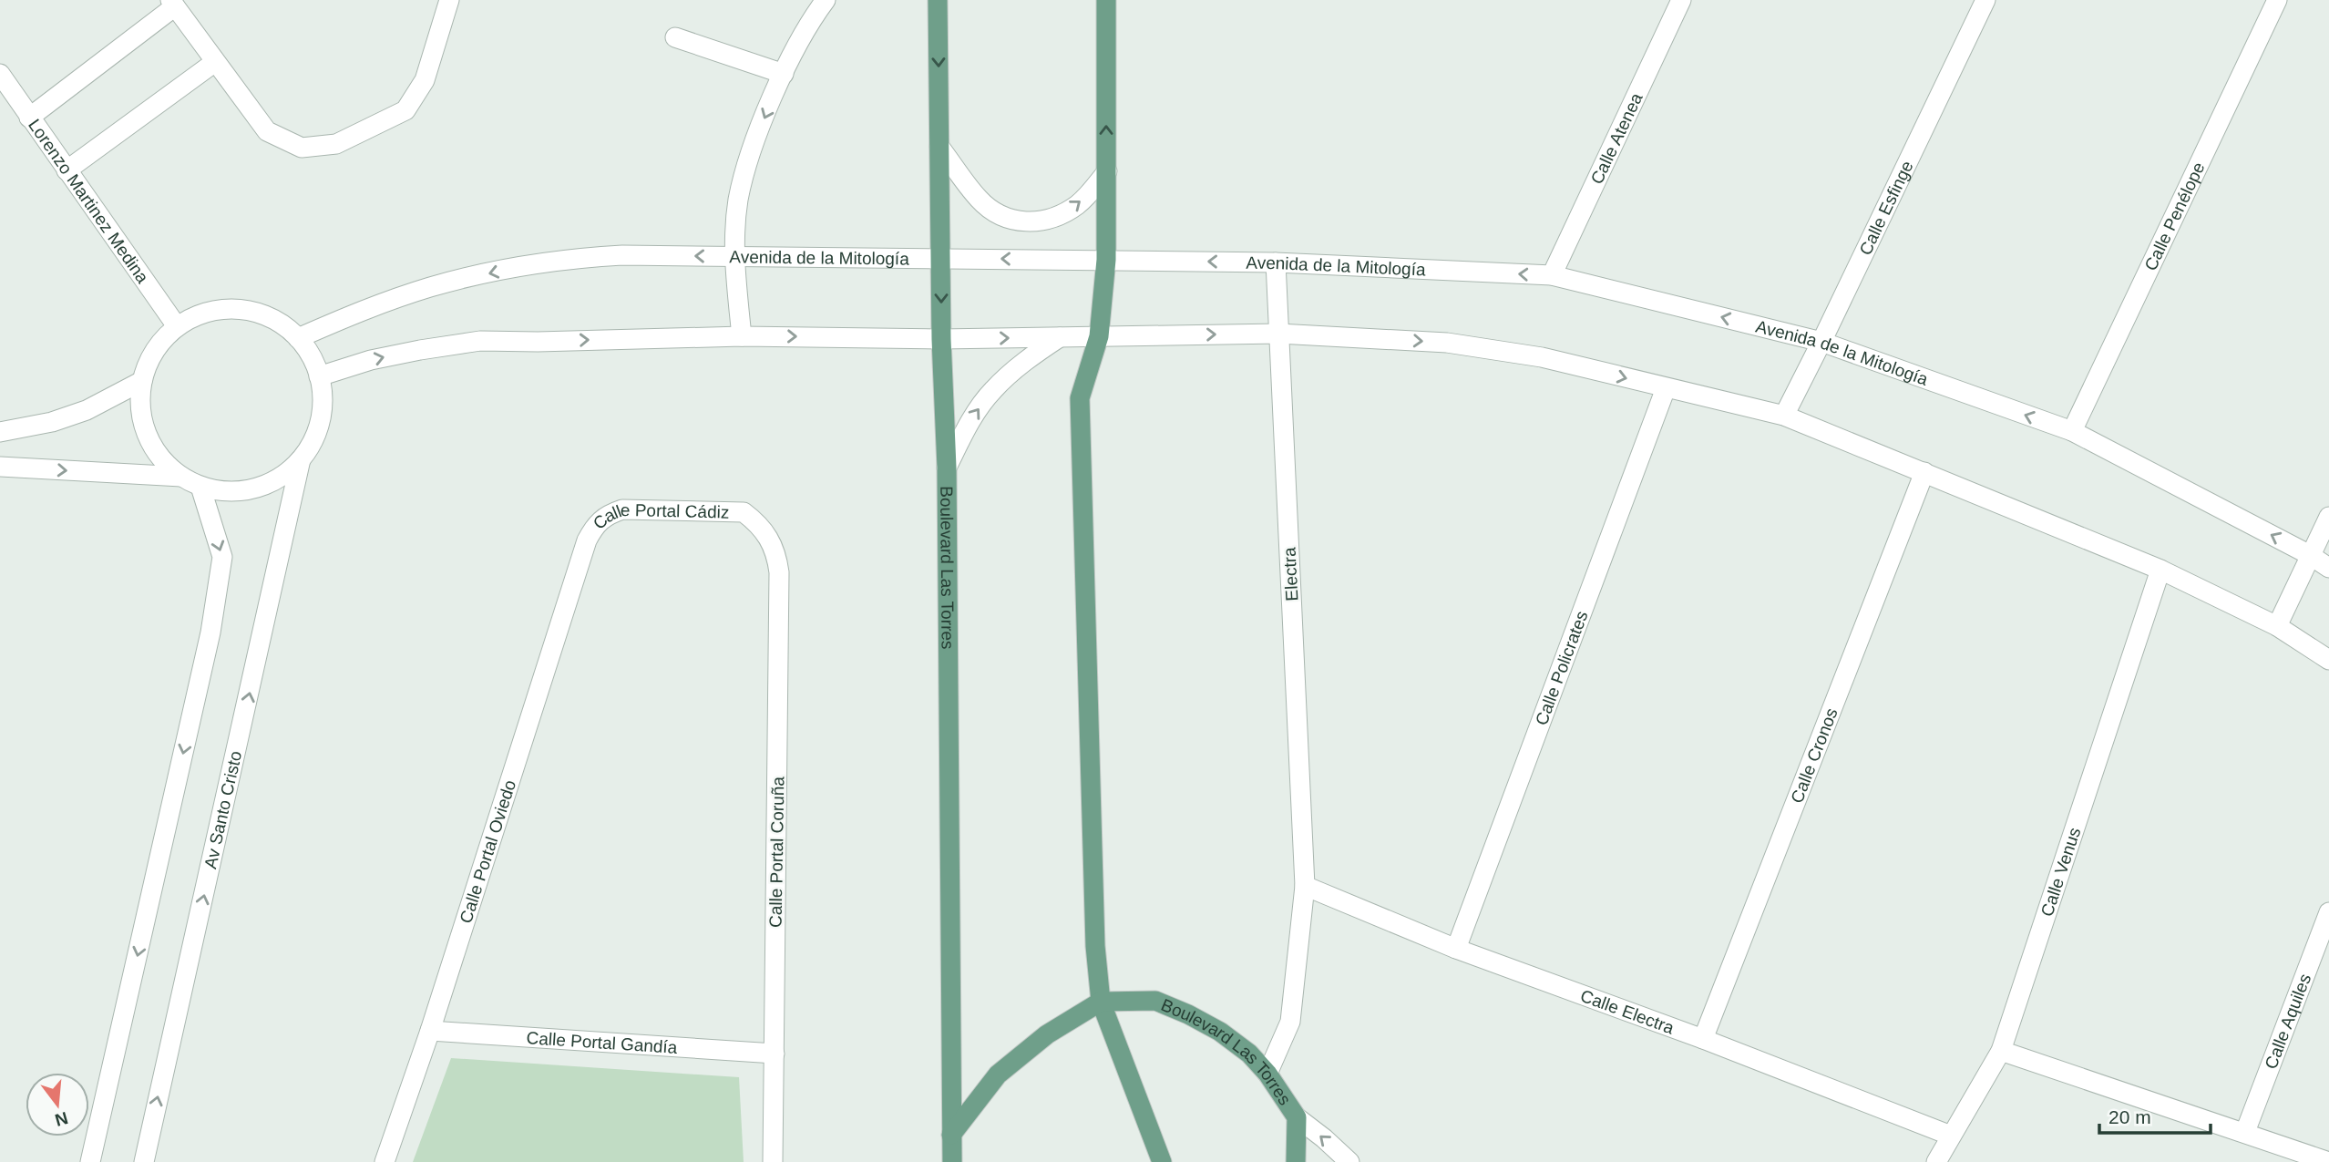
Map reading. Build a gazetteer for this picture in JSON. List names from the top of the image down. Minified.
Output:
{"streets":{"main road":["Boulevard Las Torres"],"street":["Calle Atenea","Lorenzo Martinez Medina","Calle Esfinge","Calle Penélope","Avenida de la Mitología","Calle Portal Cádiz","Electra","Calle Policrates","Calle Cronos","Av Santo Cristo","Calle Portal Oviedo","Calle Portal Coruña","Calle Venus","Calle Electra","Calle Aquiles","Calle Portal Gandía"]},"crossings":[["Calle Atenea","Avenida de la Mitología"],["Lorenzo Martinez Medina","Avenida de la Mitología"],["Lorenzo Martinez Medina","Av Santo Cristo"],["Calle Esfinge","Avenida de la Mitología"],["Calle Penélope","Avenida de la Mitología"],["Avenida de la Mitología","Boulevard Las Torres"],["Avenida de la Mitología","Electra"],["Avenida de la Mitología","Av Santo Cristo"],["Calle Portal Cádiz","Calle Portal Oviedo"],["Calle Portal Cádiz","Calle Portal Coruña"],["Boulevard Las Torres","Electra"],["Electra","Calle Electra"],["Calle Policrates","Calle Electra"],["Calle Cronos","Calle Electra"],["Calle Portal Oviedo","Calle Portal Gandía"],["Calle Portal Coruña","Calle Portal Gandía"],["Calle Venus","Calle Electra"]],"scale_bar":"20 m","north":"bottom"}
